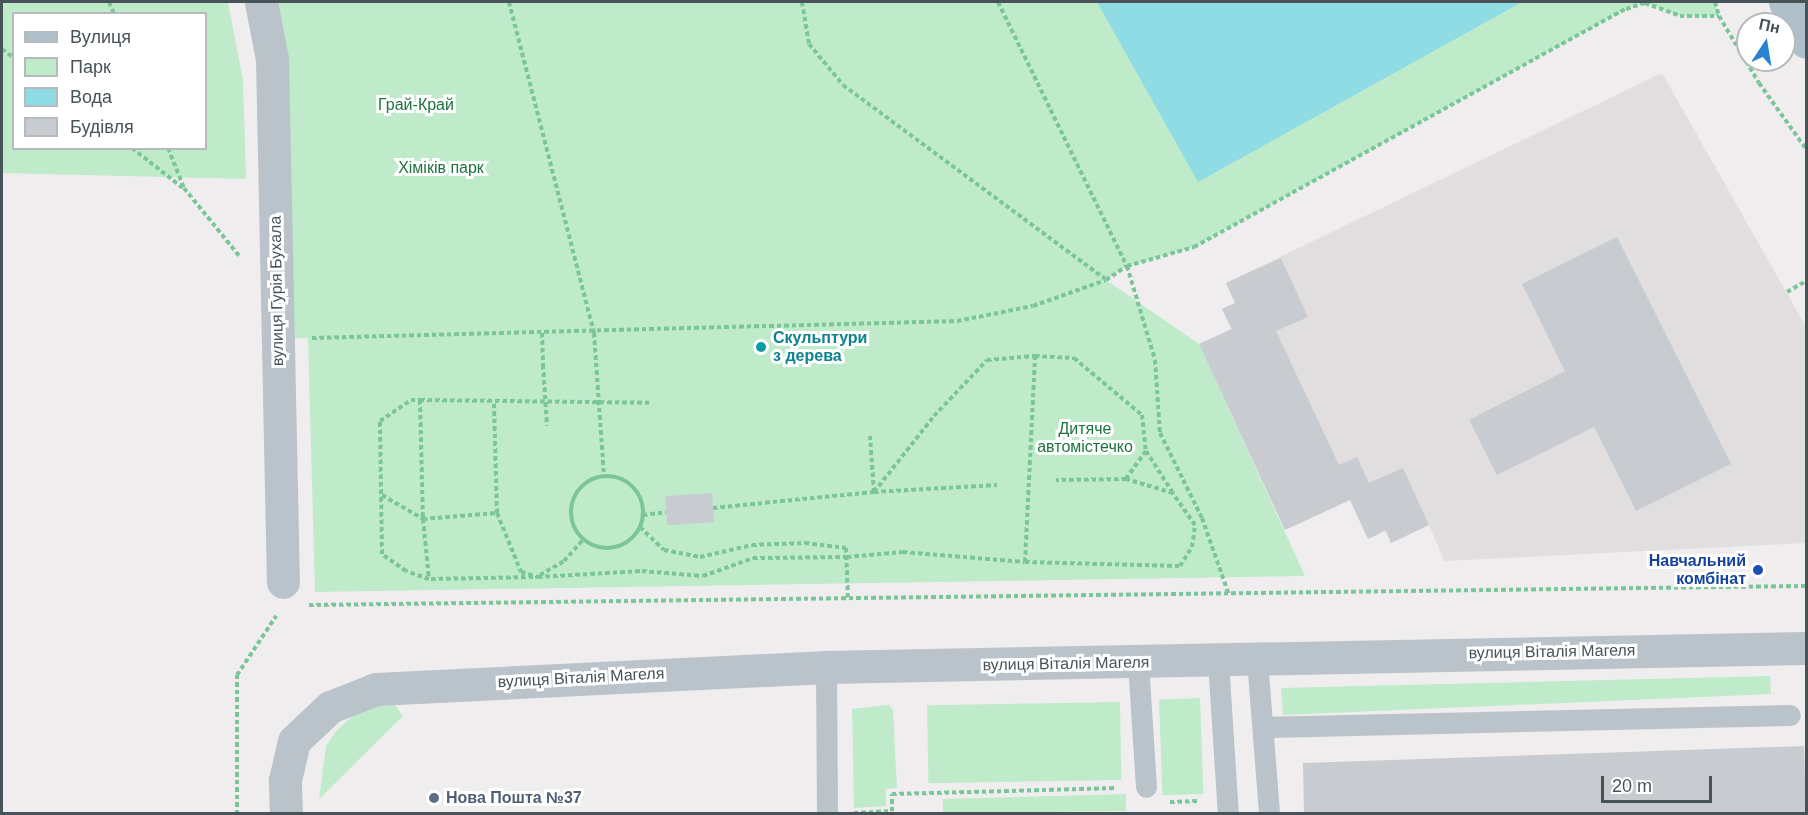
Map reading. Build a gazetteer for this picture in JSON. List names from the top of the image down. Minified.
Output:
{"streets":{"street":["вулиця Гурія Бухала","вулиця Віталія Магеля"]},"parks":["Грай-Край","Хіміків парк","Дитяче автомістечко"],"places":["Скульптури з дерева","Навчальний комбінат","Нова Пошта №37"],"legend":["Вулиця","Парк","Вода","Будівля"],"scale_bar":"20 m","north":"top"}
